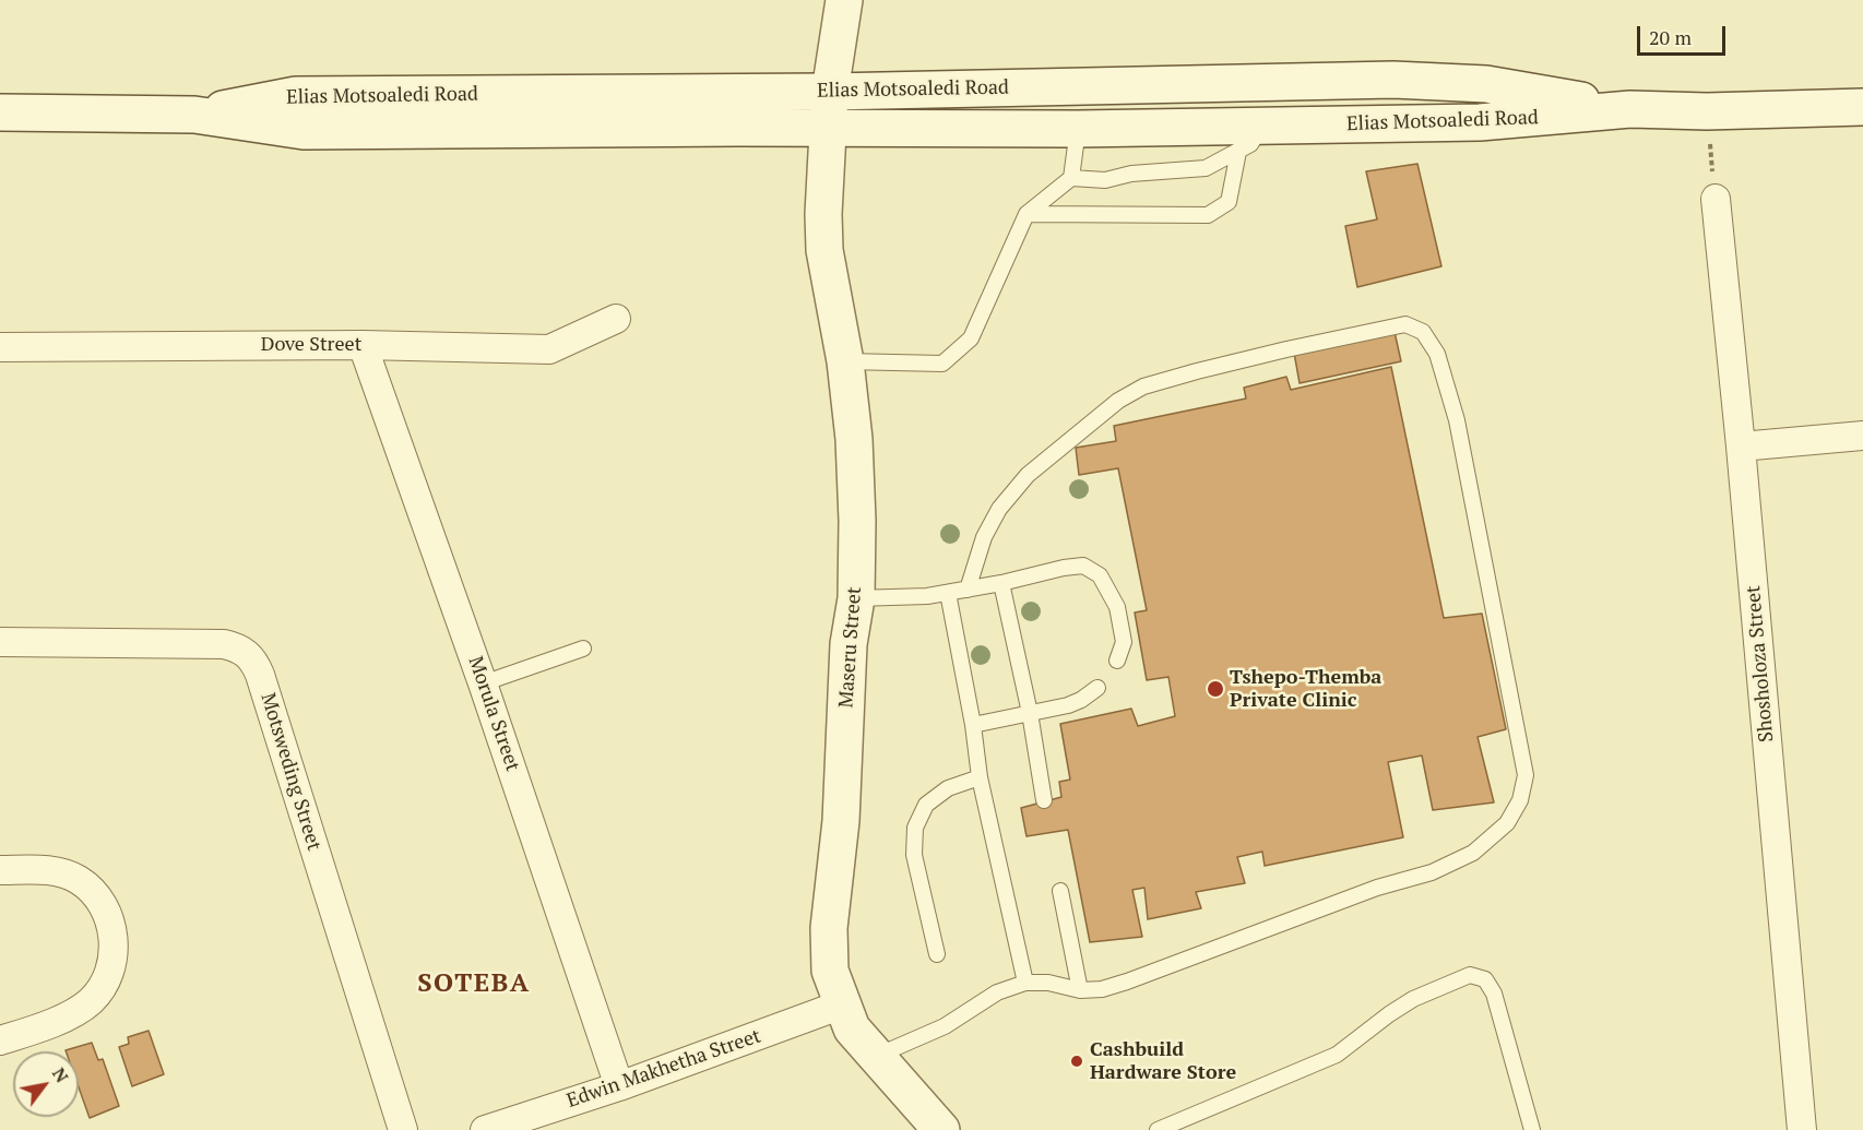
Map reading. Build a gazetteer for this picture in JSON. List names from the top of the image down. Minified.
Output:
{"streets":{"main road":["Elias Motsoaledi Road","Maseru Street"],"street":["Dove Street","Shosholoza Street","Morula Street","Motsweding Street","Edwin Makhetha Street"]},"crossings":[["Elias Motsoaledi Road","Maseru Street"],["Dove Street","Morula Street"],["Maseru Street","Edwin Makhetha Street"],["Morula Street","Edwin Makhetha Street"]],"districts":["SOTEBA"],"places":["Tshepo-Themba Private Clinic","Cashbuild Hardware Store"],"scale_bar":"20 m","north":"top right"}
